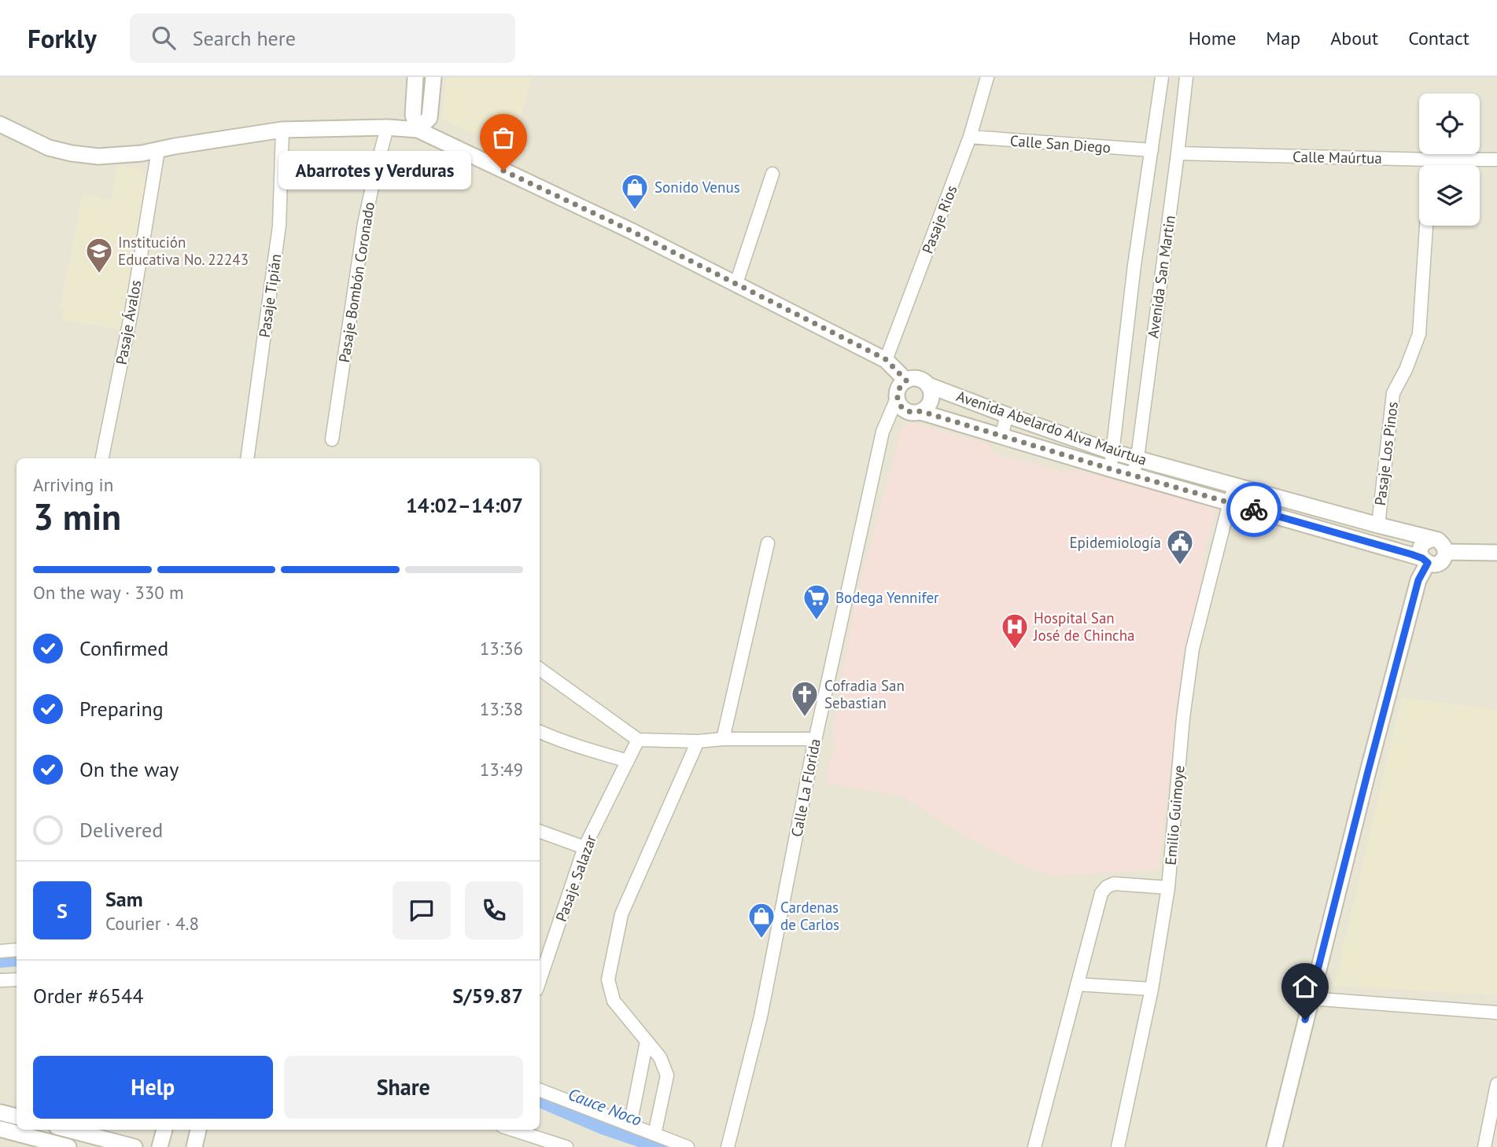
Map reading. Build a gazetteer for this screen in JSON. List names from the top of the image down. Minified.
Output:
{"streets":{"street":["Calle San Diego","Calle Maúrtua","Pasaje Rios","Avenida San Martin","Pasaje Bombón Coronado","Pasaje Tipián","Pasaje Ávalos","Avenida Abelardo Alva Maúrtua","Pasaje Los Pinos","Calle La Florida","Emilio Guimoye","Pasaje Salazar"]},"crossings":[["Calle San Diego","Pasaje Rios"],["Calle San Diego","Avenida San Martin"],["Calle Maúrtua","Avenida San Martin"],["Avenida San Martin","Avenida Abelardo Alva Maúrtua"],["Avenida Abelardo Alva Maúrtua","Pasaje Los Pinos"],["Avenida Abelardo Alva Maúrtua","Calle La Florida"],["Avenida Abelardo Alva Maúrtua","Emilio Guimoye"]],"water":["Cauce Noco"],"places":{"other":["Abarrotes y Verduras"],"shop":["Sonido Venus","Cardenas de Carlos"],"school or university":["Institución Educativa No. 22243"],"public building":["Epidemiología"],"supermarket":["Bodega Yennifer"],"hospital":["Hospital San José de Chincha"],"church":["Cofradia San Sebastian"]},"page":{"header":"Forkly","search":"Search here","nav":["Home","Map","About","Contact"],"bubble":"Abarrotes y Verduras","heading":["3 min","Arriving in","14:02–14:07"],"panel":["Sam","Courier · 4.8","Order #6544","S/59.87"],"bar":"On the way · 330 m","list":[["Confirmed","13:36"],["Preparing","13:38"],["On the way","13:49"],"Delivered"],"round":"S","buttons":["Help","Share"]}}
